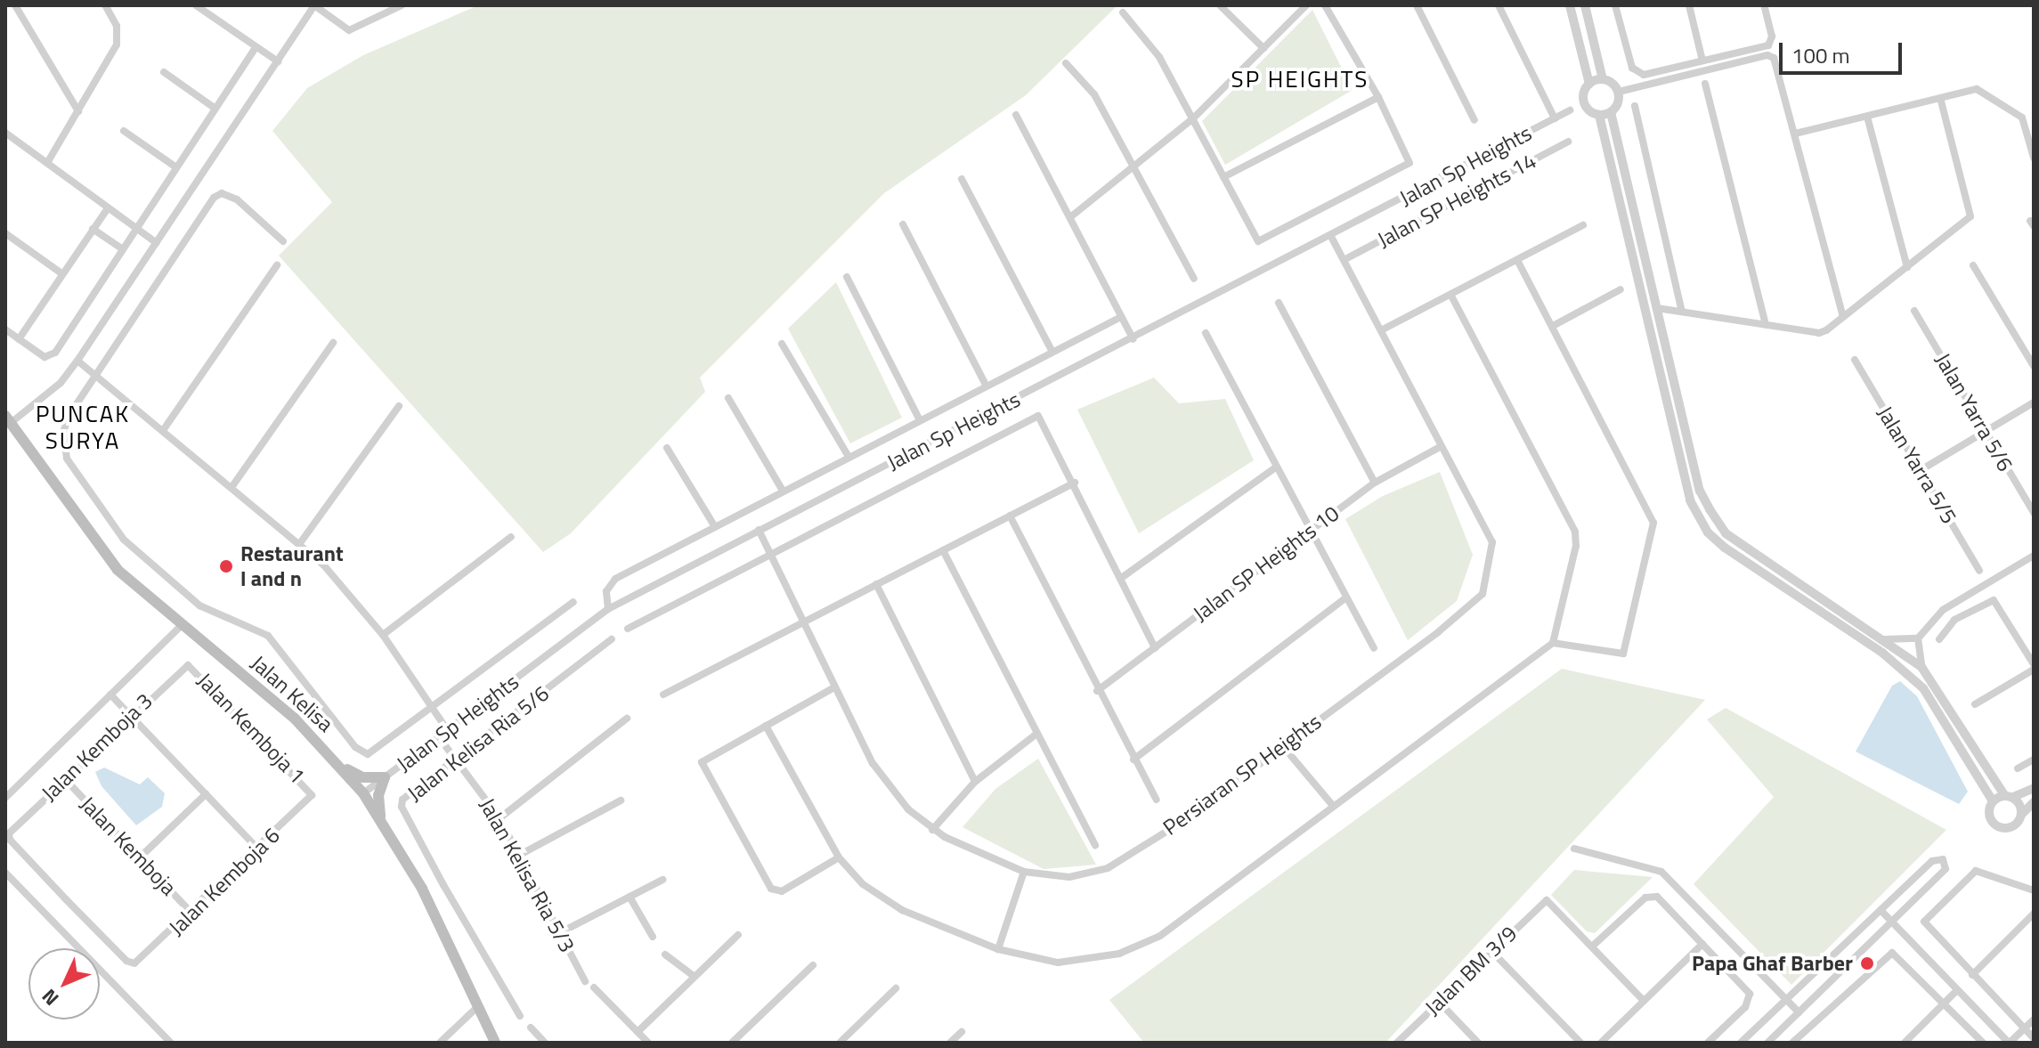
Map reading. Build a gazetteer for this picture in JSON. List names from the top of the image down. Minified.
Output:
{"streets":{"main road":["Jalan Kelisa"],"street":["Jalan Sp Heights","Jalan SP Heights 14","Jalan Yarra 5/6","Jalan Yarra 5/5","Jalan SP Heights 10","Jalan Kemboja 1","Jalan Kelisa Ria 5/6","Jalan Kemboja 3","Persiaran SP Heights","Jalan Kemboja","Jalan Kelisa Ria 5/3","Jalan Kemboja 6","Jalan BM 3/9"]},"crossings":[["Jalan Sp Heights","Jalan Kelisa"],["Jalan Sp Heights","Persiaran SP Heights"],["Jalan Sp Heights","Jalan Kelisa Ria 5/3"],["Jalan SP Heights 14","Persiaran SP Heights"],["Jalan SP Heights 10","Persiaran SP Heights"],["Jalan Kemboja 1","Jalan Kemboja 3"],["Jalan Kemboja 1","Jalan Kemboja 6"],["Jalan Kelisa Ria 5/6","Jalan Kelisa Ria 5/3"],["Jalan Kemboja 3","Jalan Kemboja"],["Jalan Kemboja 3","Jalan Kemboja 6"],["Jalan Kemboja","Jalan Kemboja 6"]],"districts":["SP HEIGHTS","PUNCAK SURYA"],"places":["Restaurant l and n","Papa Ghaf Barber"],"scale_bar":"100 m","north":"bottom left"}
